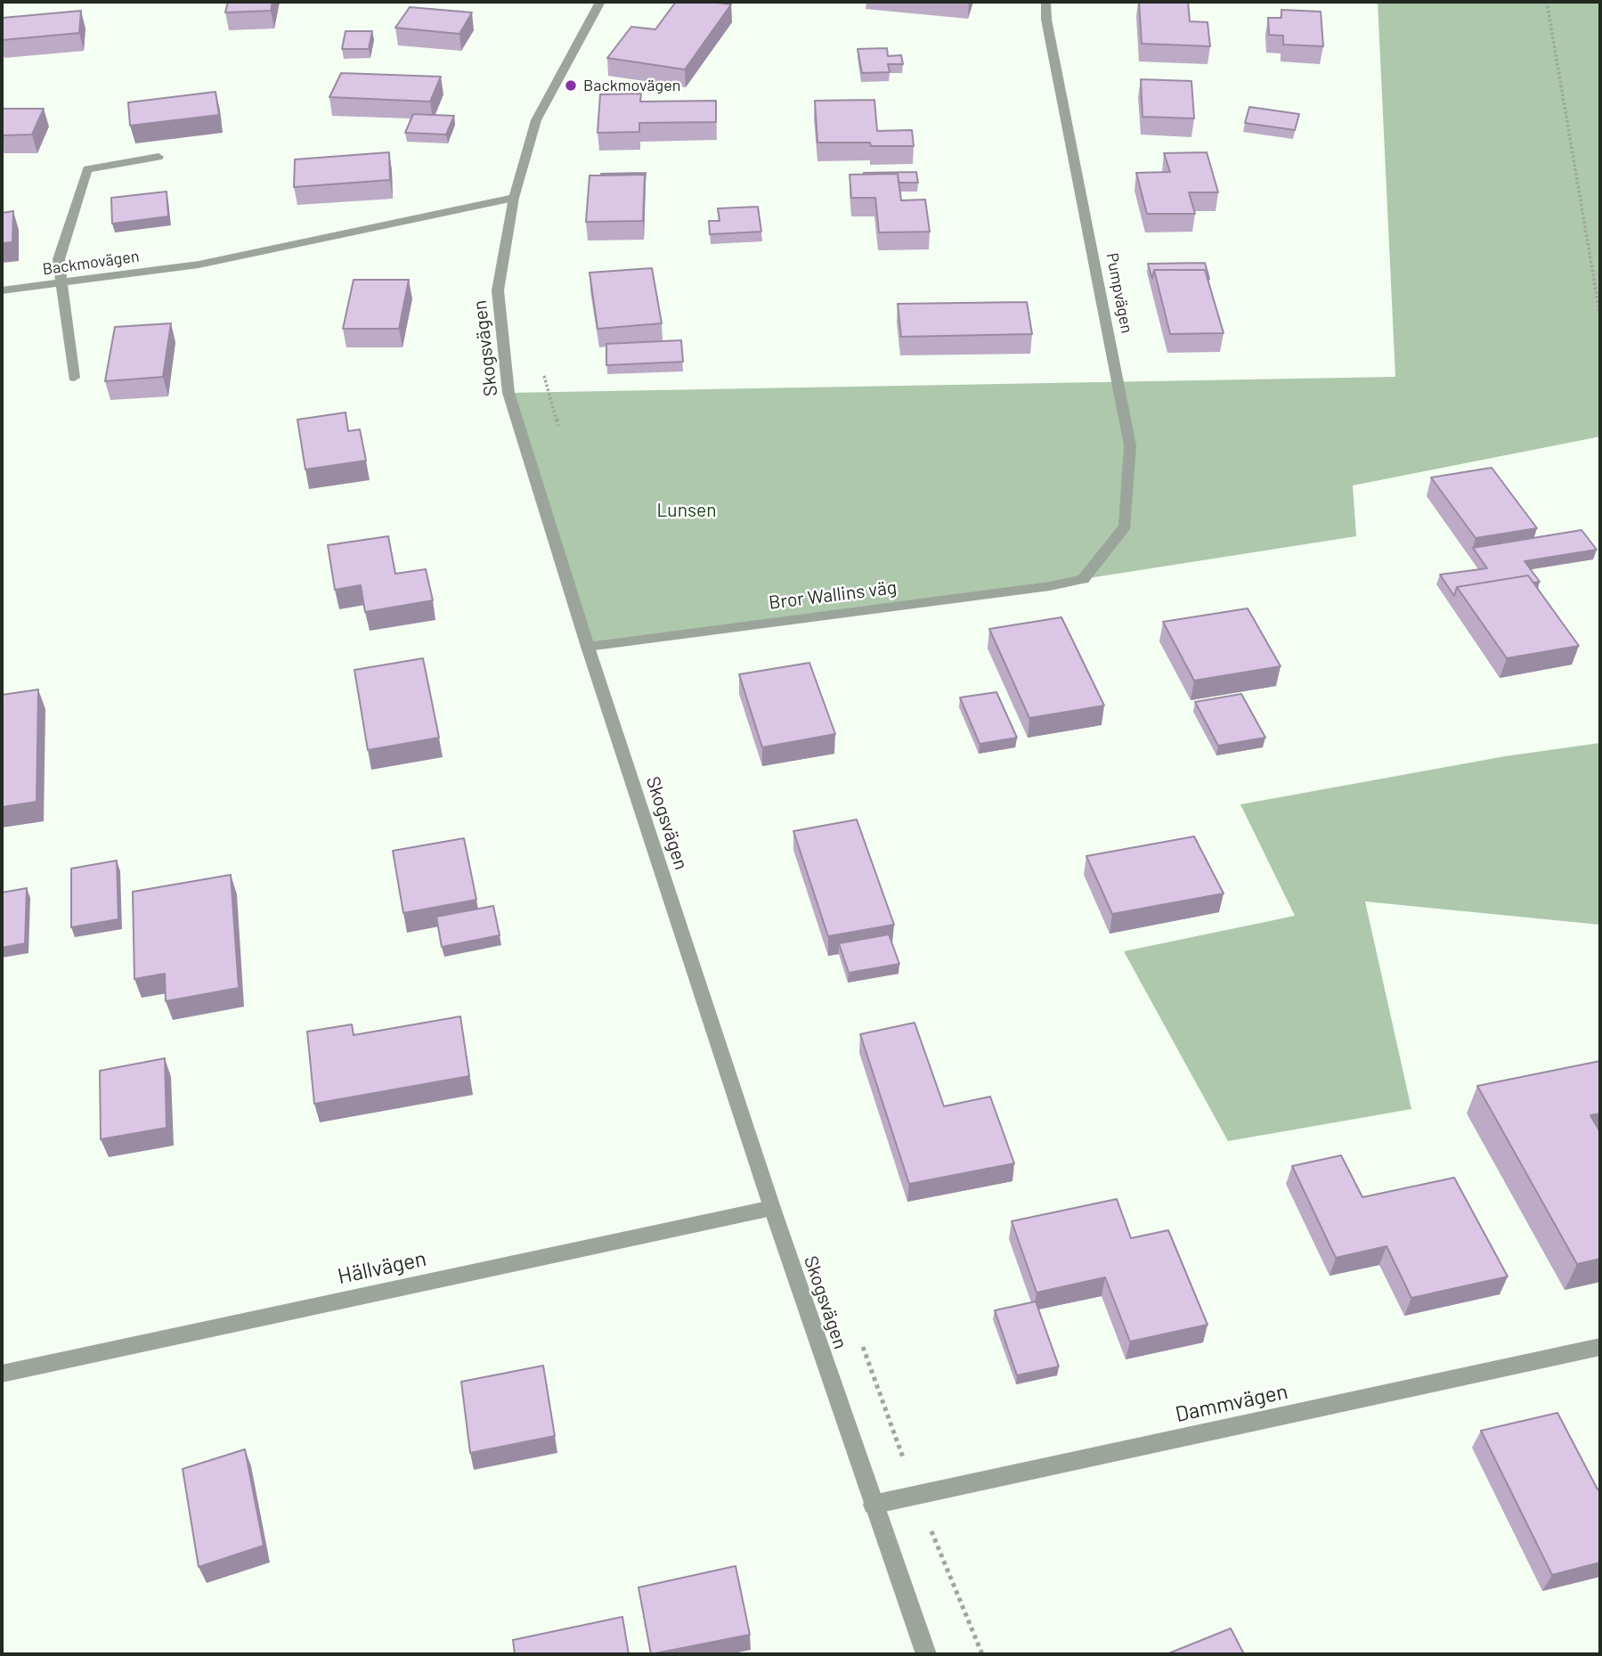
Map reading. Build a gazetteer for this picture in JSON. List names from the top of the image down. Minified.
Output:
{"streets":{"street":["Backmovägen","Pumpvägen","Skogsvägen","Bror Wallins väg","Hällvägen","Dammvägen"]},"crossings":[["Backmovägen","Skogsvägen"],["Pumpvägen","Bror Wallins väg"],["Skogsvägen","Bror Wallins väg"],["Skogsvägen","Hällvägen"],["Skogsvägen","Dammvägen"]],"parks":["Lunsen"],"places":["Backmovägen"]}
